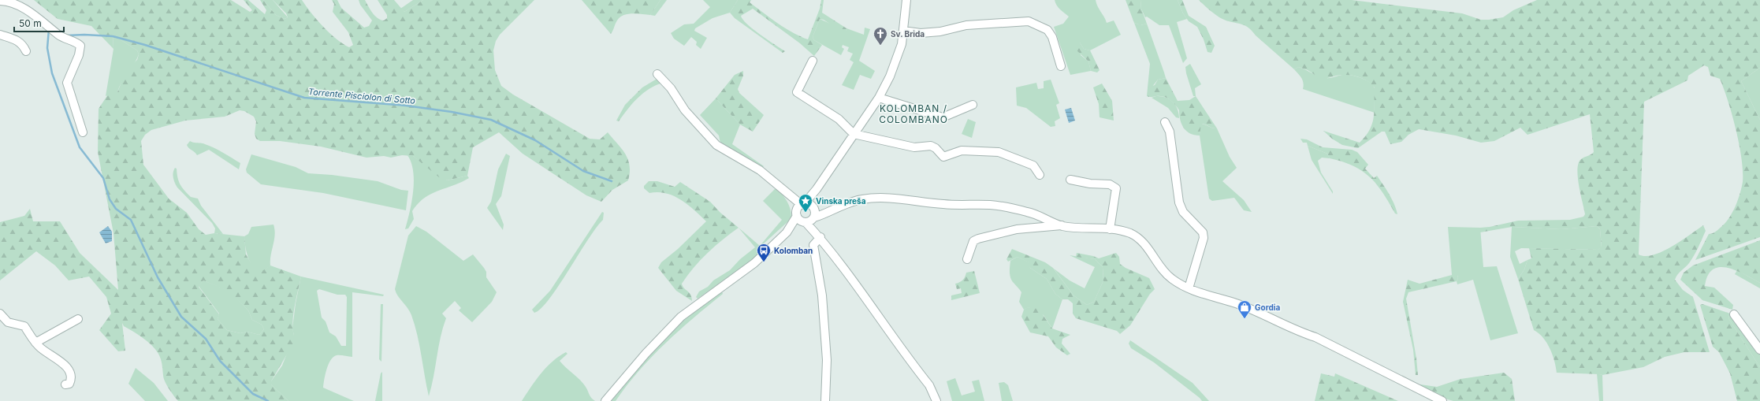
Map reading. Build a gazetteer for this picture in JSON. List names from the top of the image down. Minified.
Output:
{"districts":["KOLOMBAN / COLOMBANO"],"water":["Torrente Pisciolon di Sotto"],"places":{"church":["Sv. Brida"],"place":["Vinska preša"],"bus stop":["Kolomban"],"shop":["Gordia"]},"scale_bar":"50 m"}
